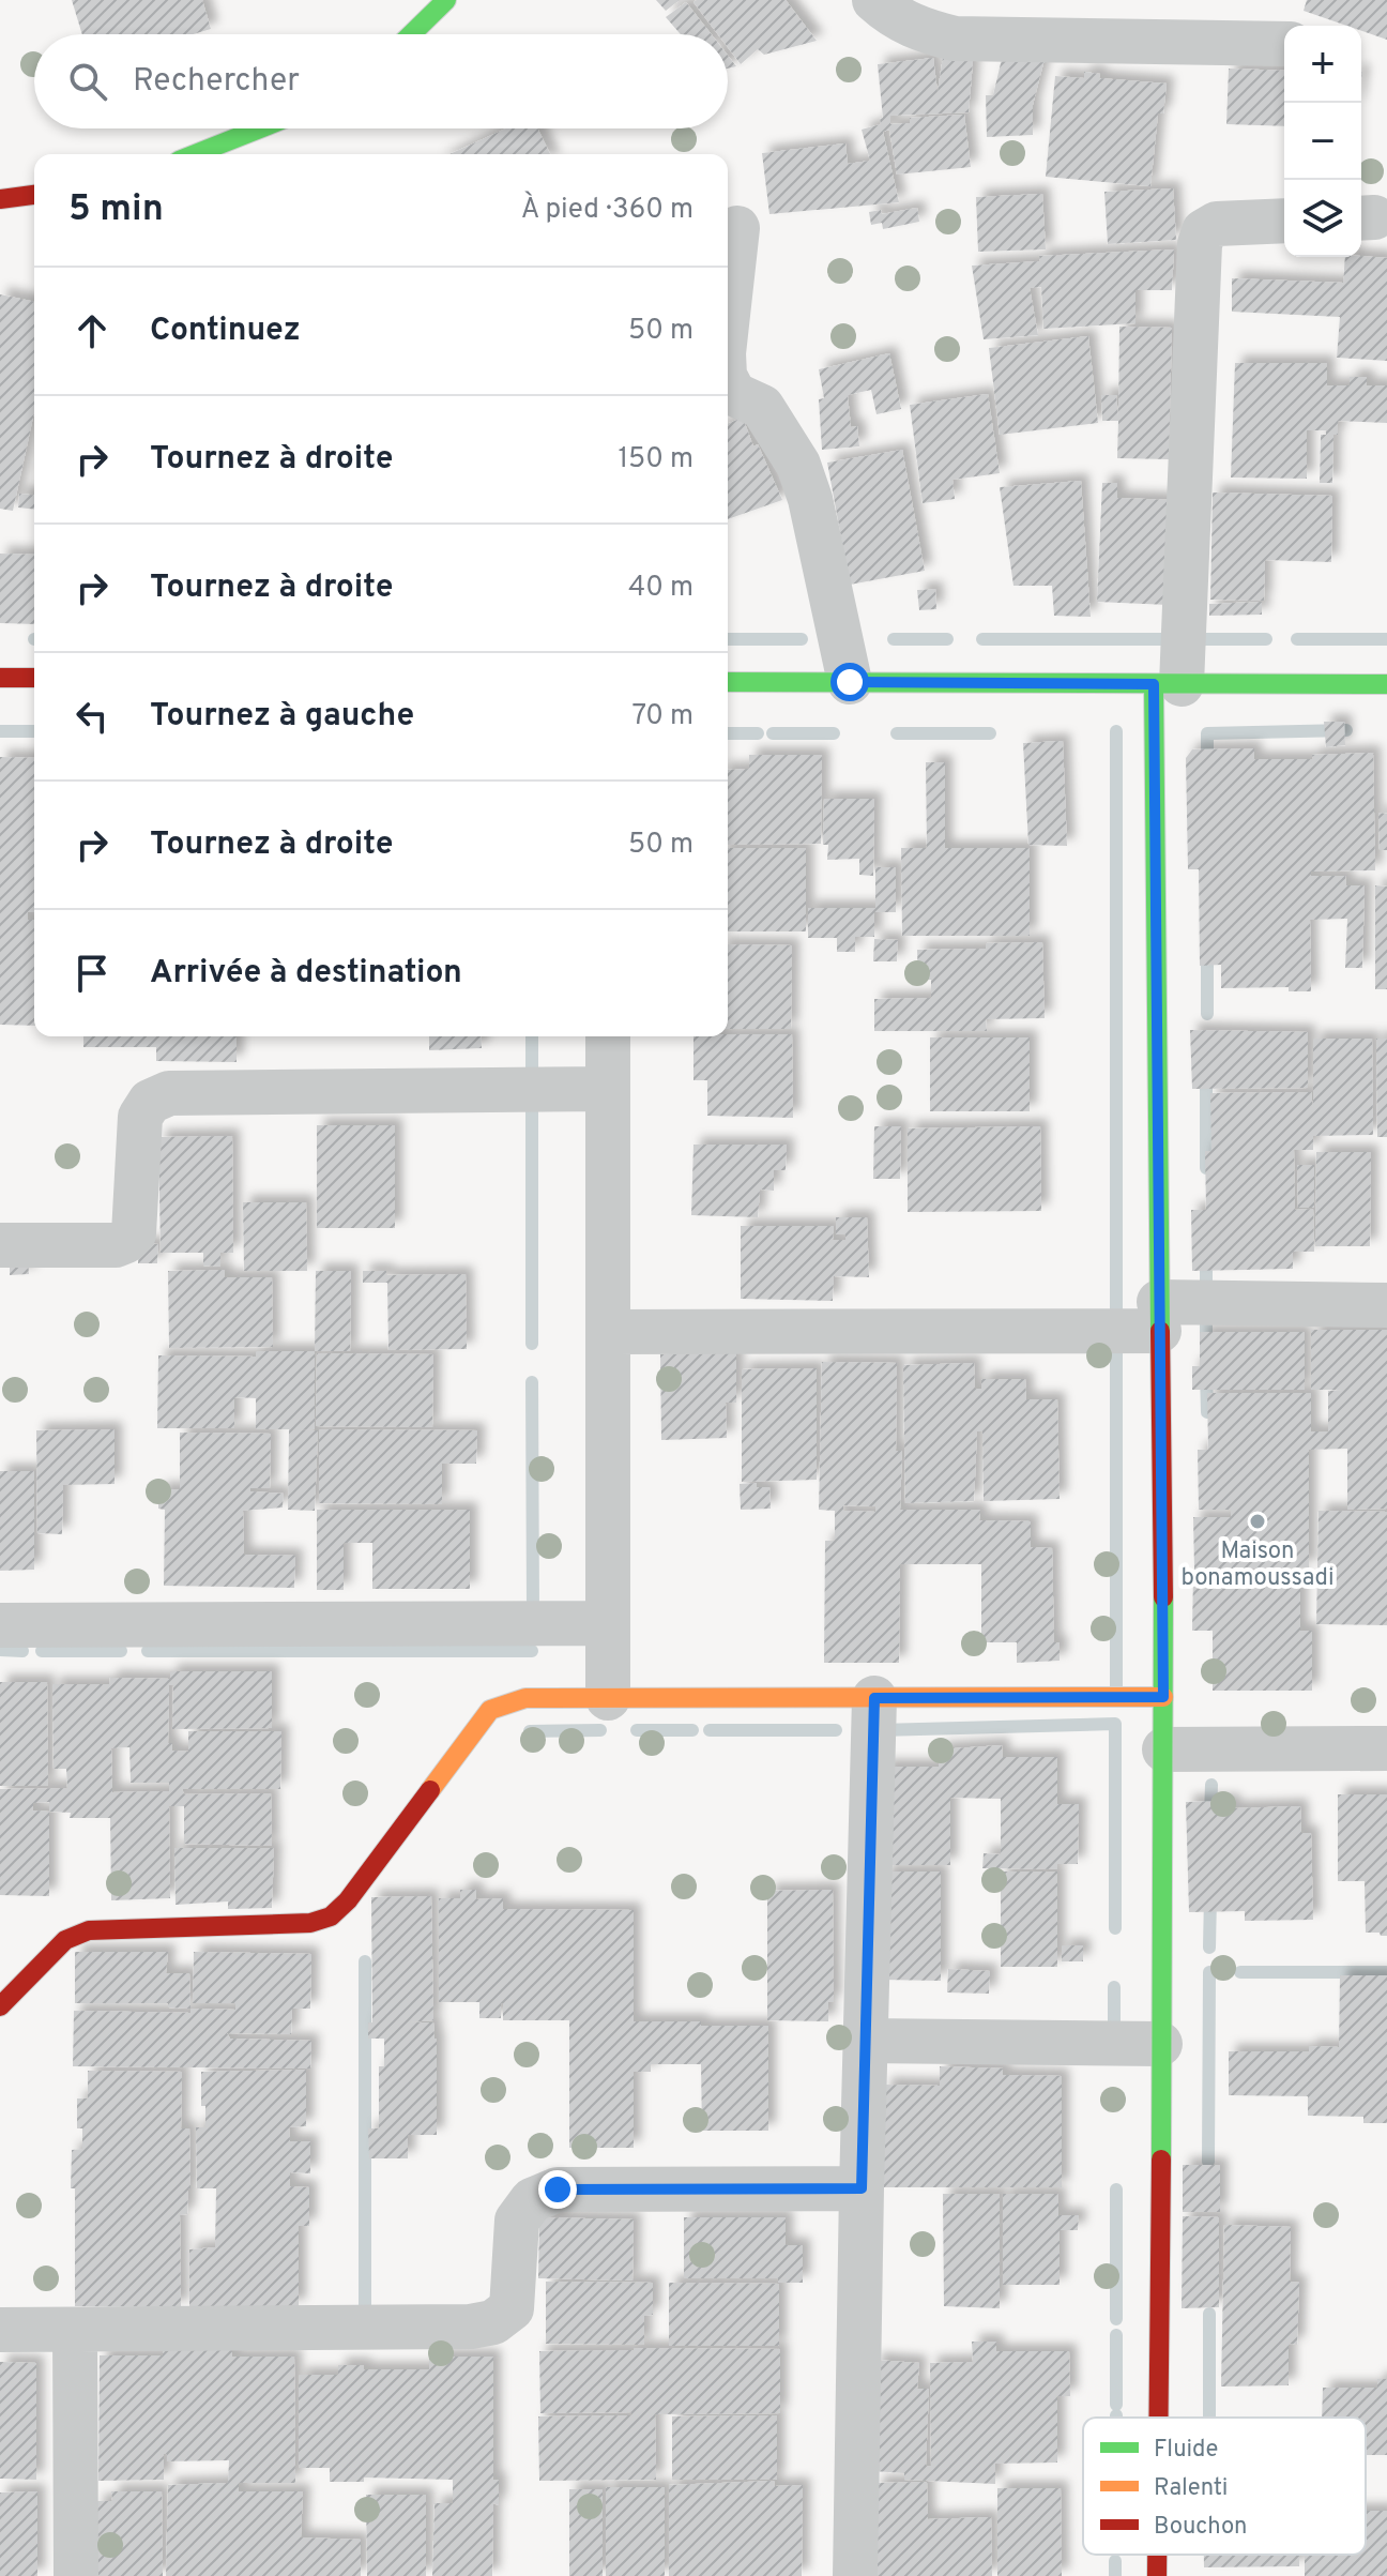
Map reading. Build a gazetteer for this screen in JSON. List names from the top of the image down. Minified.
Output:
{"places":["Maison bonamoussadi"],"legend":["Fluide","Ralenti","Bouchon"],"page":{"map_buttons":["+","−"],"search":"Rechercher","heading":["5 min","À pied · 360 m"],"list":[["Continuez","50 m"],["Tournez à droite","150 m"],["Tournez à droite","40 m"],["Tournez à gauche","70 m"],["Tournez à droite","50 m"],"Arrivée à destination"]}}
